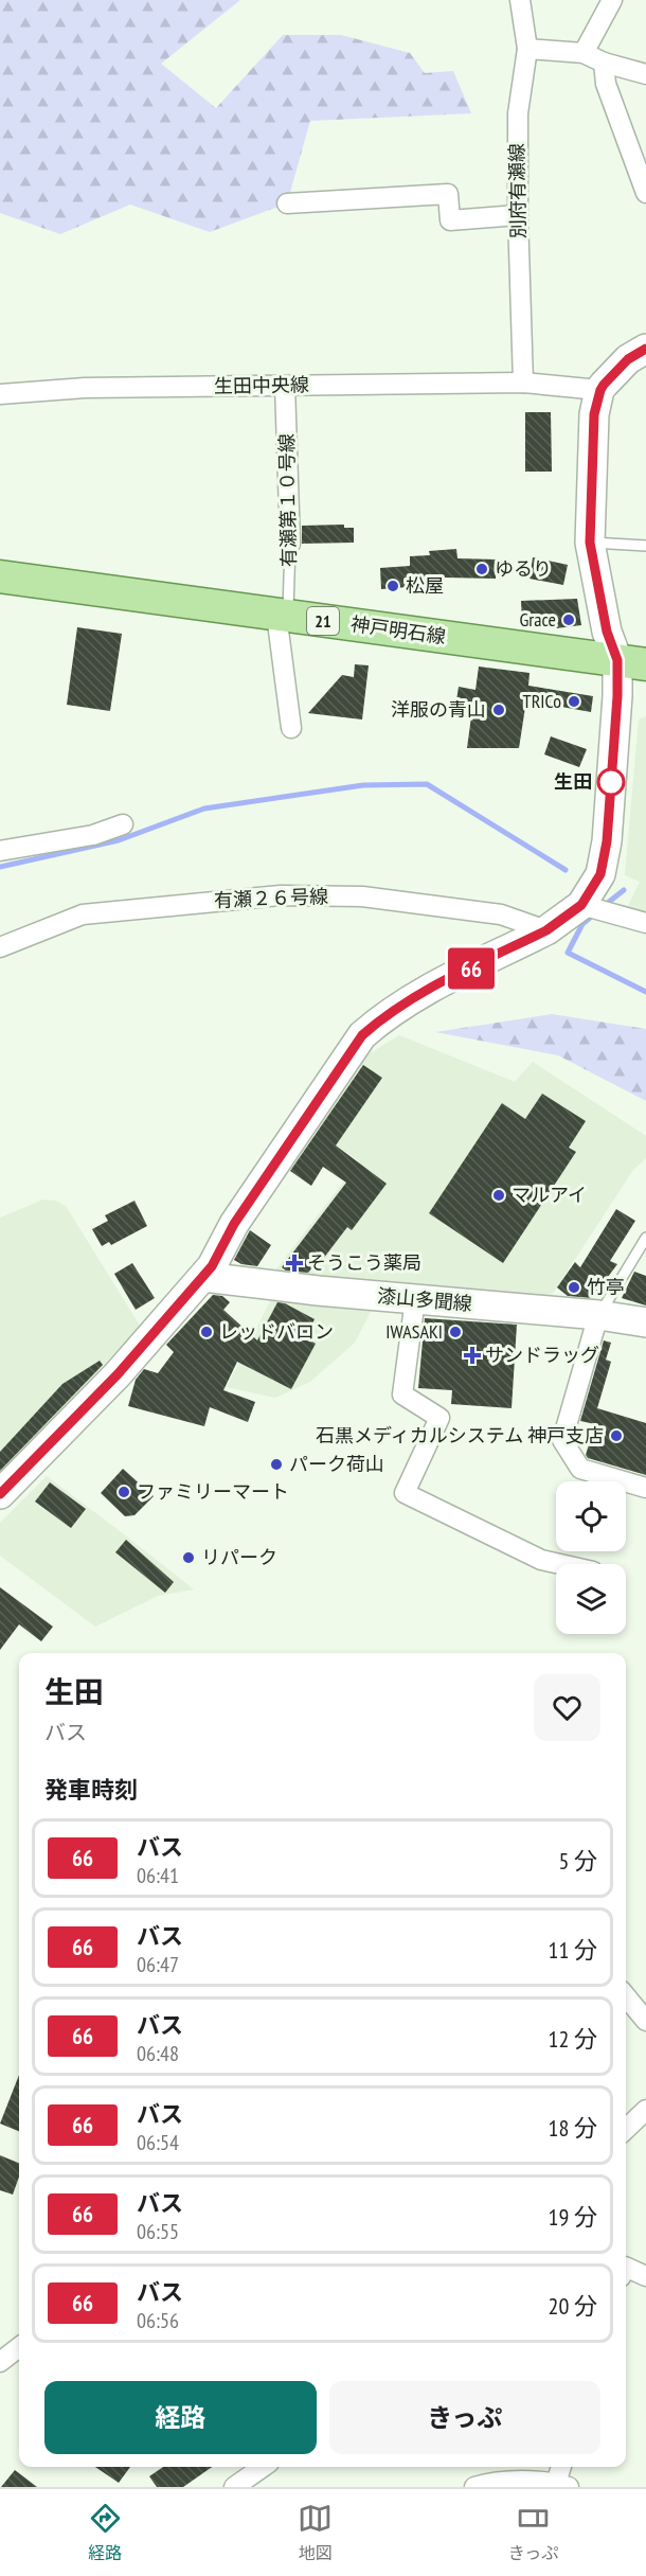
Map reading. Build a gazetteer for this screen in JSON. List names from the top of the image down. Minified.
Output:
{"streets":{"main road":["21","神戸明石線","漆山多聞線"],"street":["別府有瀬線","生田中央線","有瀬第１０号線","有瀬２６号線"]},"crossings":[["別府有瀬線","生田中央線"],["生田中央線","有瀬第１０号線"],["有瀬第１０号線","神戸明石線"]],"places":{"other":["ゆるり","松屋","Grace","TRICo","洋服の青山","生田","マルアイ","竹亭","レッドバロン","IWASAKI","石黒メディカルシステム 神戸支店","パーク荷山","ファミリーマート","リパーク"],"health":["そうこう薬局","サンドラッグ"]},"lines":["bus line 66"],"page":{"on_map":"66","heading":[["生田","バス"],"発車時刻"],"list":[{"mark":"66","name":"バス","note":"06:41","value":"5 分"},{"mark":"66","name":"バス","note":"06:47","value":"11 分"},{"mark":"66","name":"バス","note":"06:48","value":"12 分"},{"mark":"66","name":"バス","note":"06:54","value":"18 分"},{"mark":"66","name":"バス","note":"06:55","value":"19 分"},{"mark":"66","name":"バス","note":"06:56","value":"20 分"}],"buttons":["経路","きっぷ"],"tabs":["経路","地図","きっぷ"]}}
